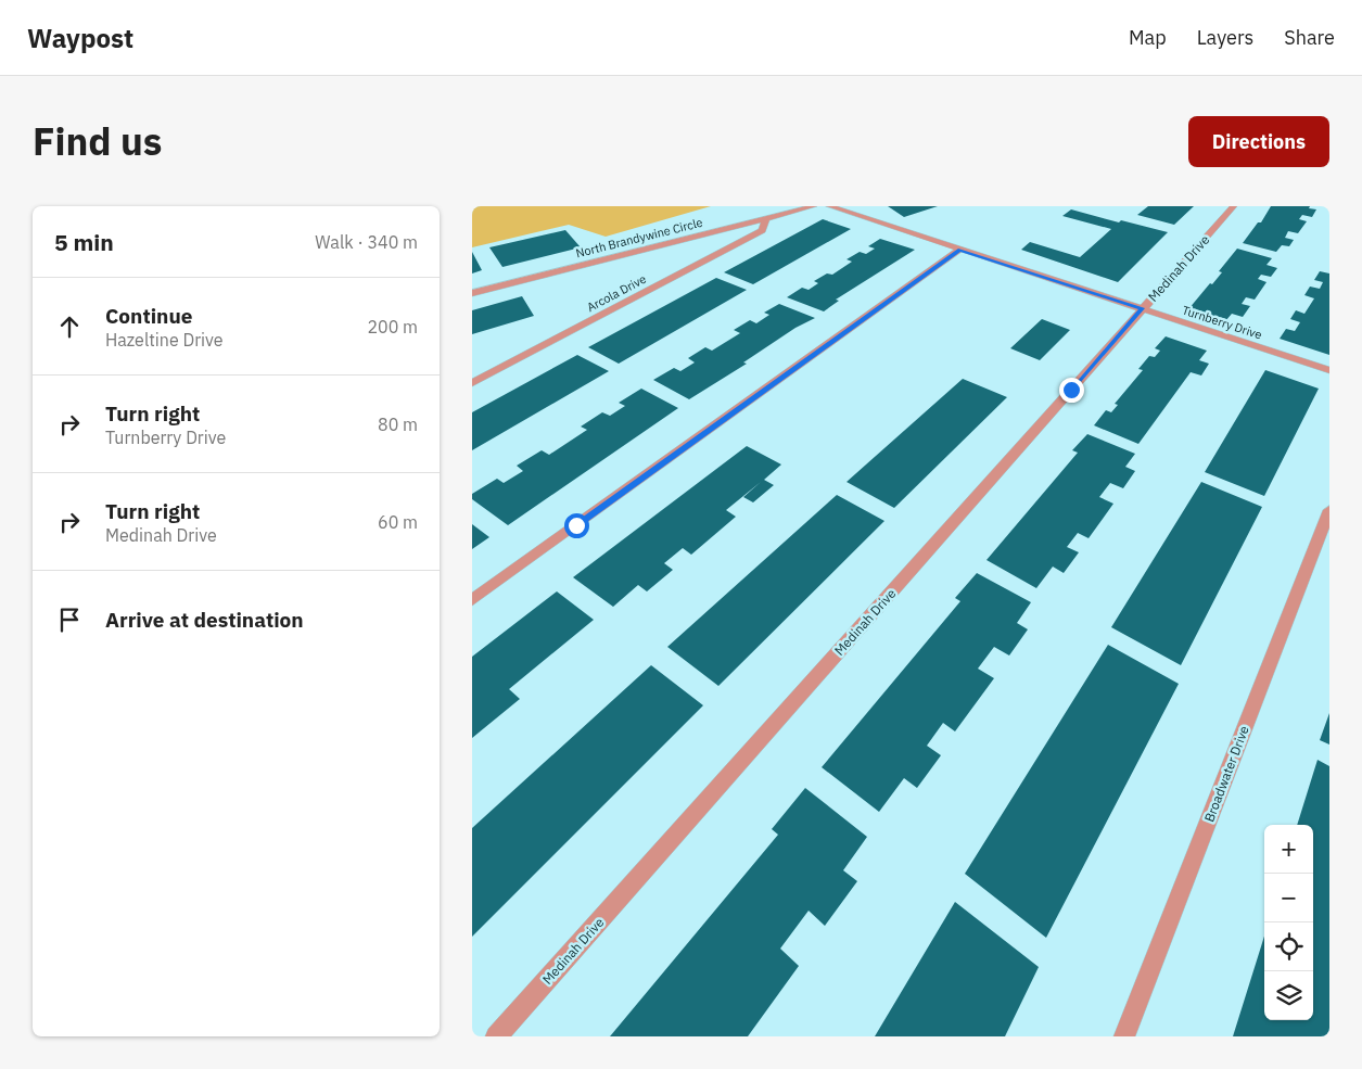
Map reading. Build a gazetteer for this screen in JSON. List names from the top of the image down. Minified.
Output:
{"streets":{"street":["North Brandywine Circle","Medinah Drive","Arcola Drive","Turnberry Drive","Broadwater Drive"]},"crossings":[["North Brandywine Circle","Arcola Drive"],["Medinah Drive","Turnberry Drive"]],"page":{"header":"Waypost","nav":["Map","Layers","Share"],"title":"Find us","buttons":"Directions","heading":["5 min","Walk · 340 m"],"list":[["Continue","Hazeltine Drive","200 m"],["Turn right","Turnberry Drive","80 m"],["Turn right","Medinah Drive","60 m"],"Arrive at destination"],"map_buttons":["+","−"]}}
